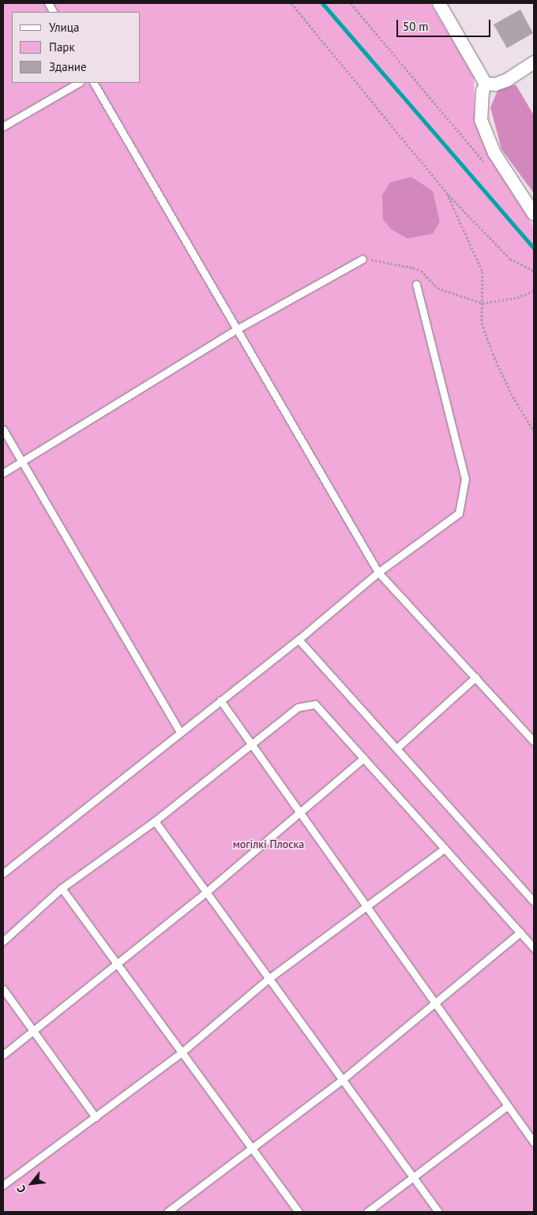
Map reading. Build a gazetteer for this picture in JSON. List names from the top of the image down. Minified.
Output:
{"parks":["могілкі Плоска"],"legend":["Улица","Парк","Здание"],"scale_bar":"50 m","north":"bottom left"}
